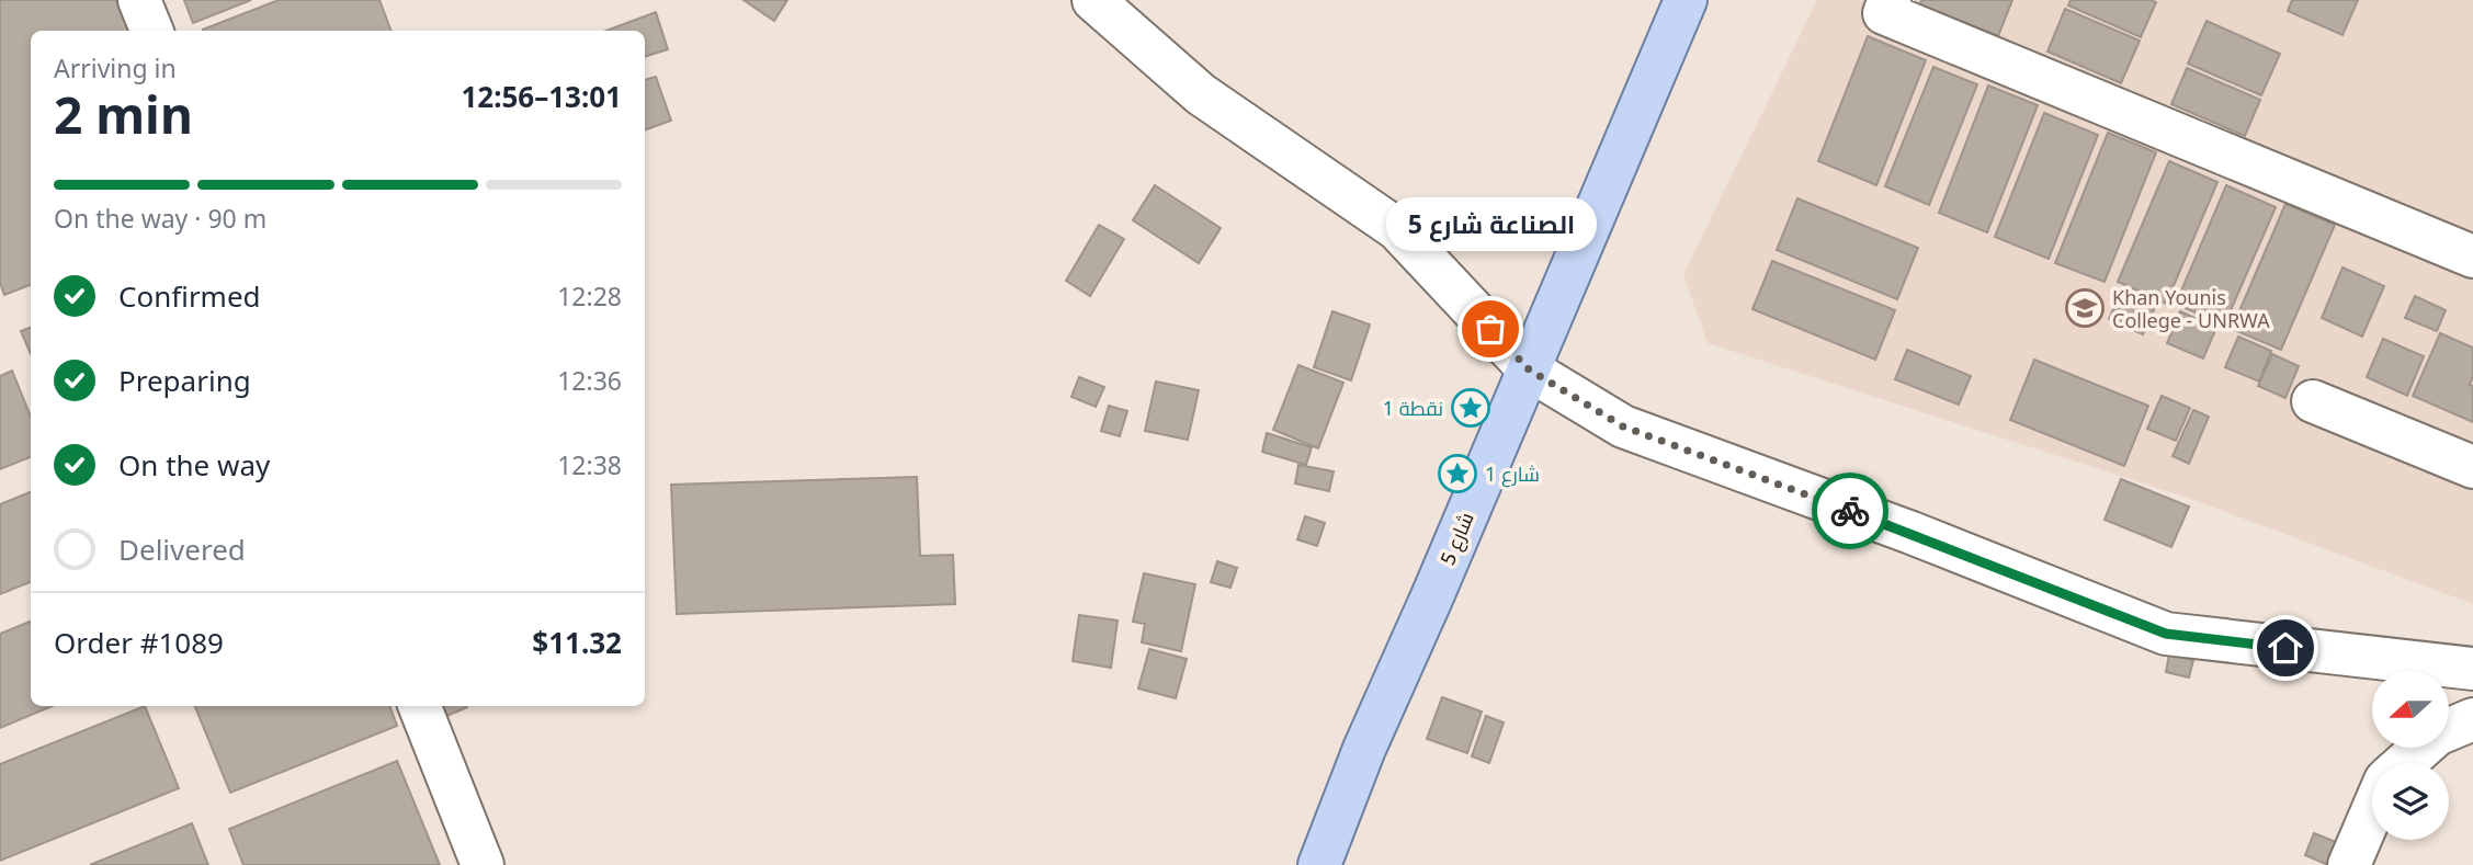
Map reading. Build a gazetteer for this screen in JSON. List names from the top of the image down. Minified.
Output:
{"streets":{"main road":["شارع 5"]},"places":{"school or university":["Khan Younis College - UNRWA"],"other":["الصناعة شارع 5"],"place":["نقطة 1","شارع 1"]},"north":"left","page":{"heading":["2 min","Arriving in","12:56–13:01"],"panel":["Order #1089","$11.32"],"bar":"On the way · 90 m","bubble":"الصناعة شارع 5","list":[["Confirmed","12:28"],["Preparing","12:36"],["On the way","12:38"],"Delivered"]}}
